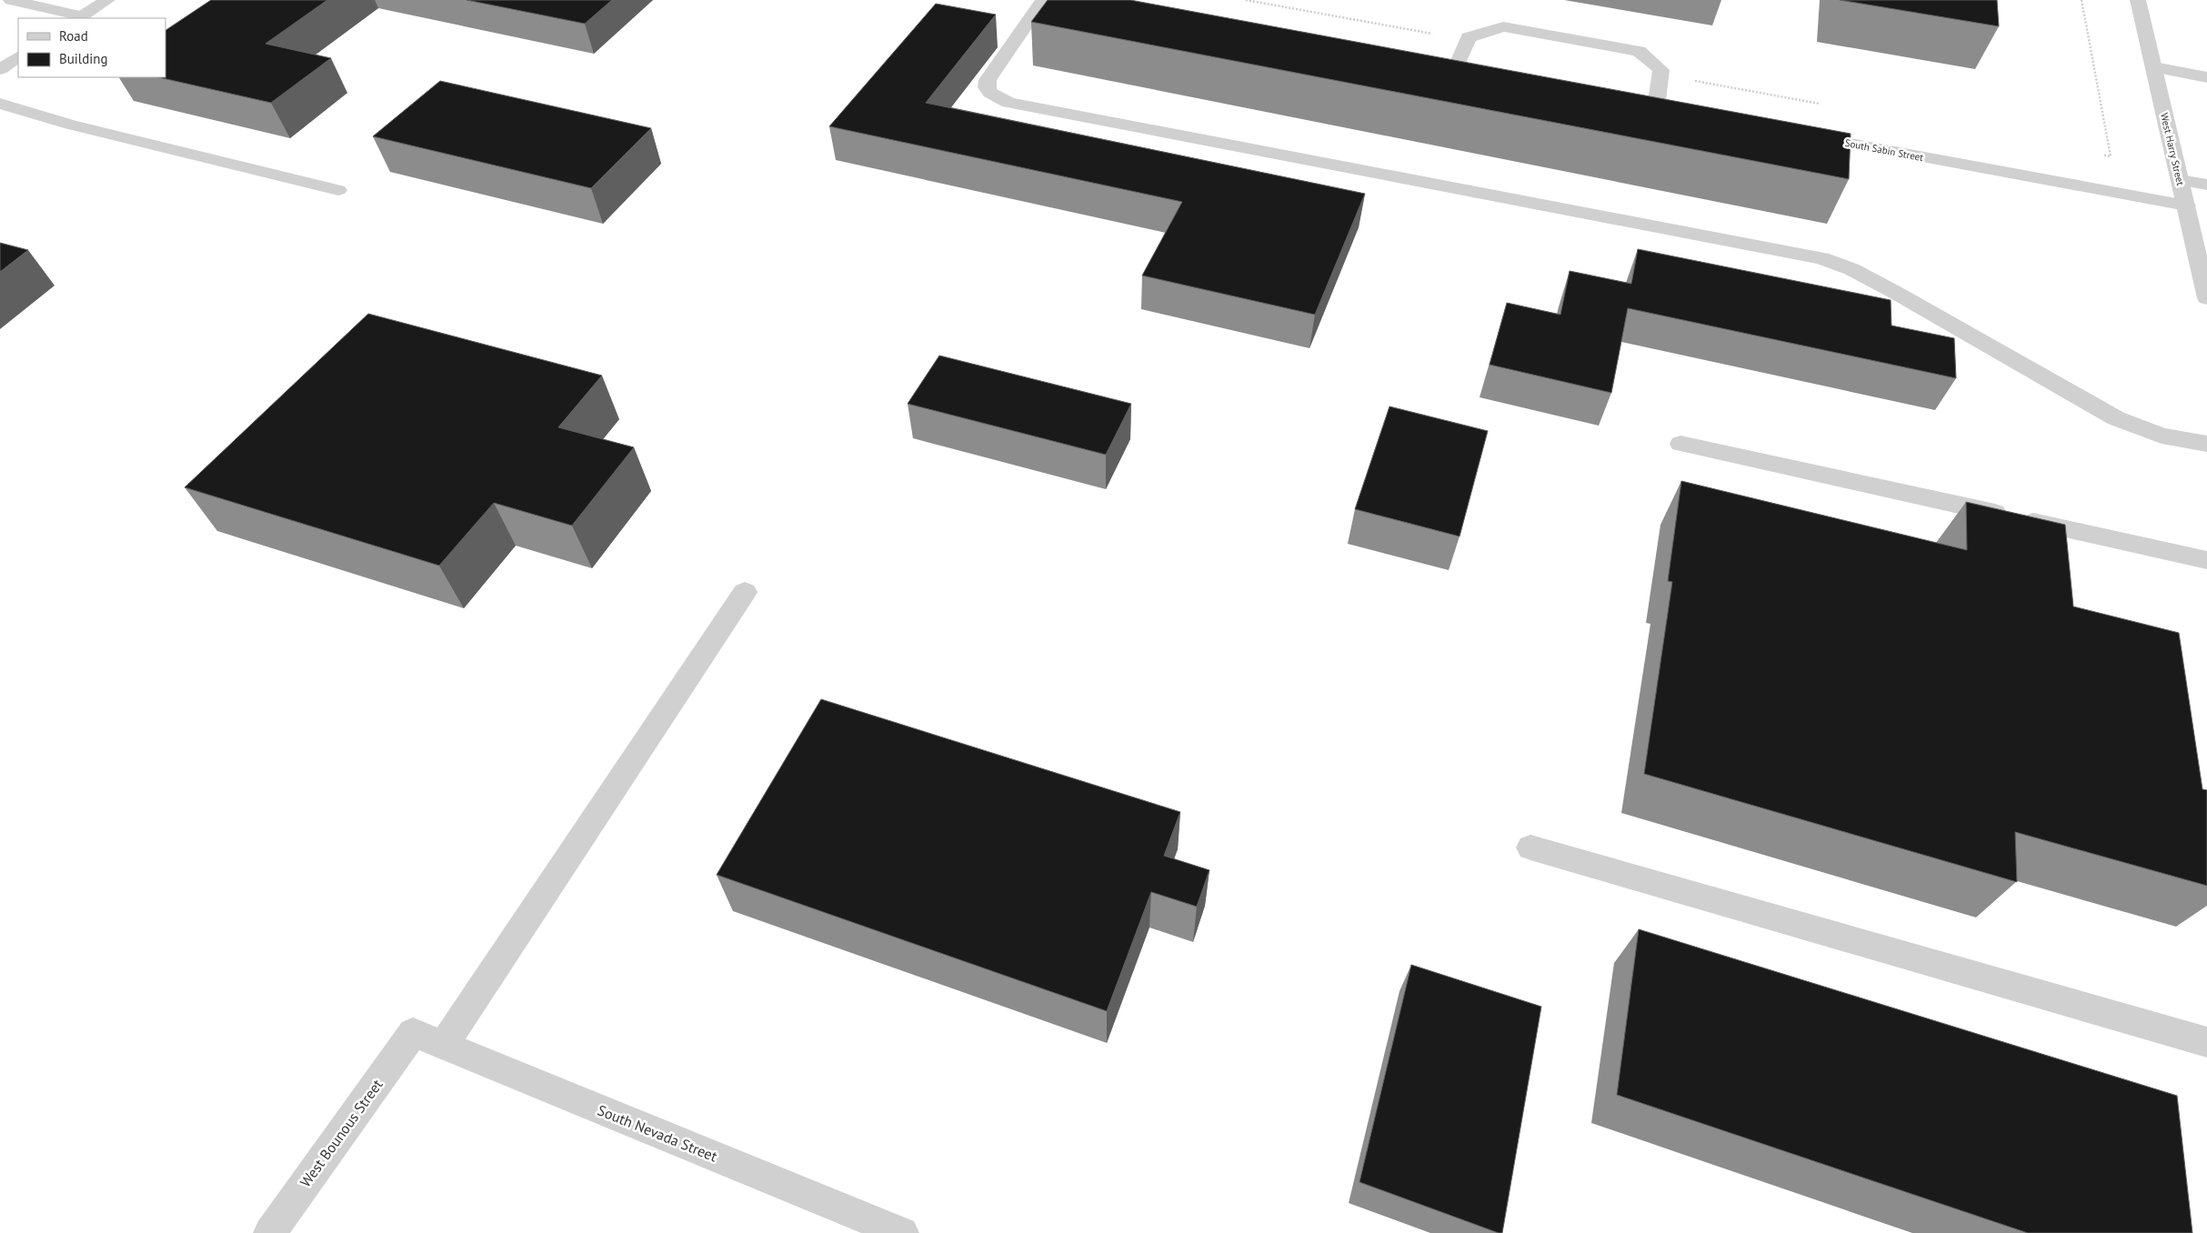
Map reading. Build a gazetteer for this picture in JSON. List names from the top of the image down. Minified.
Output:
{"streets":{"street":["West Harry Street","South Sabin Street","West Bounous Street","South Nevada Street"]},"crossings":[["West Harry Street","South Sabin Street"],["West Bounous Street","South Nevada Street"]],"legend":["Road","Building"]}
